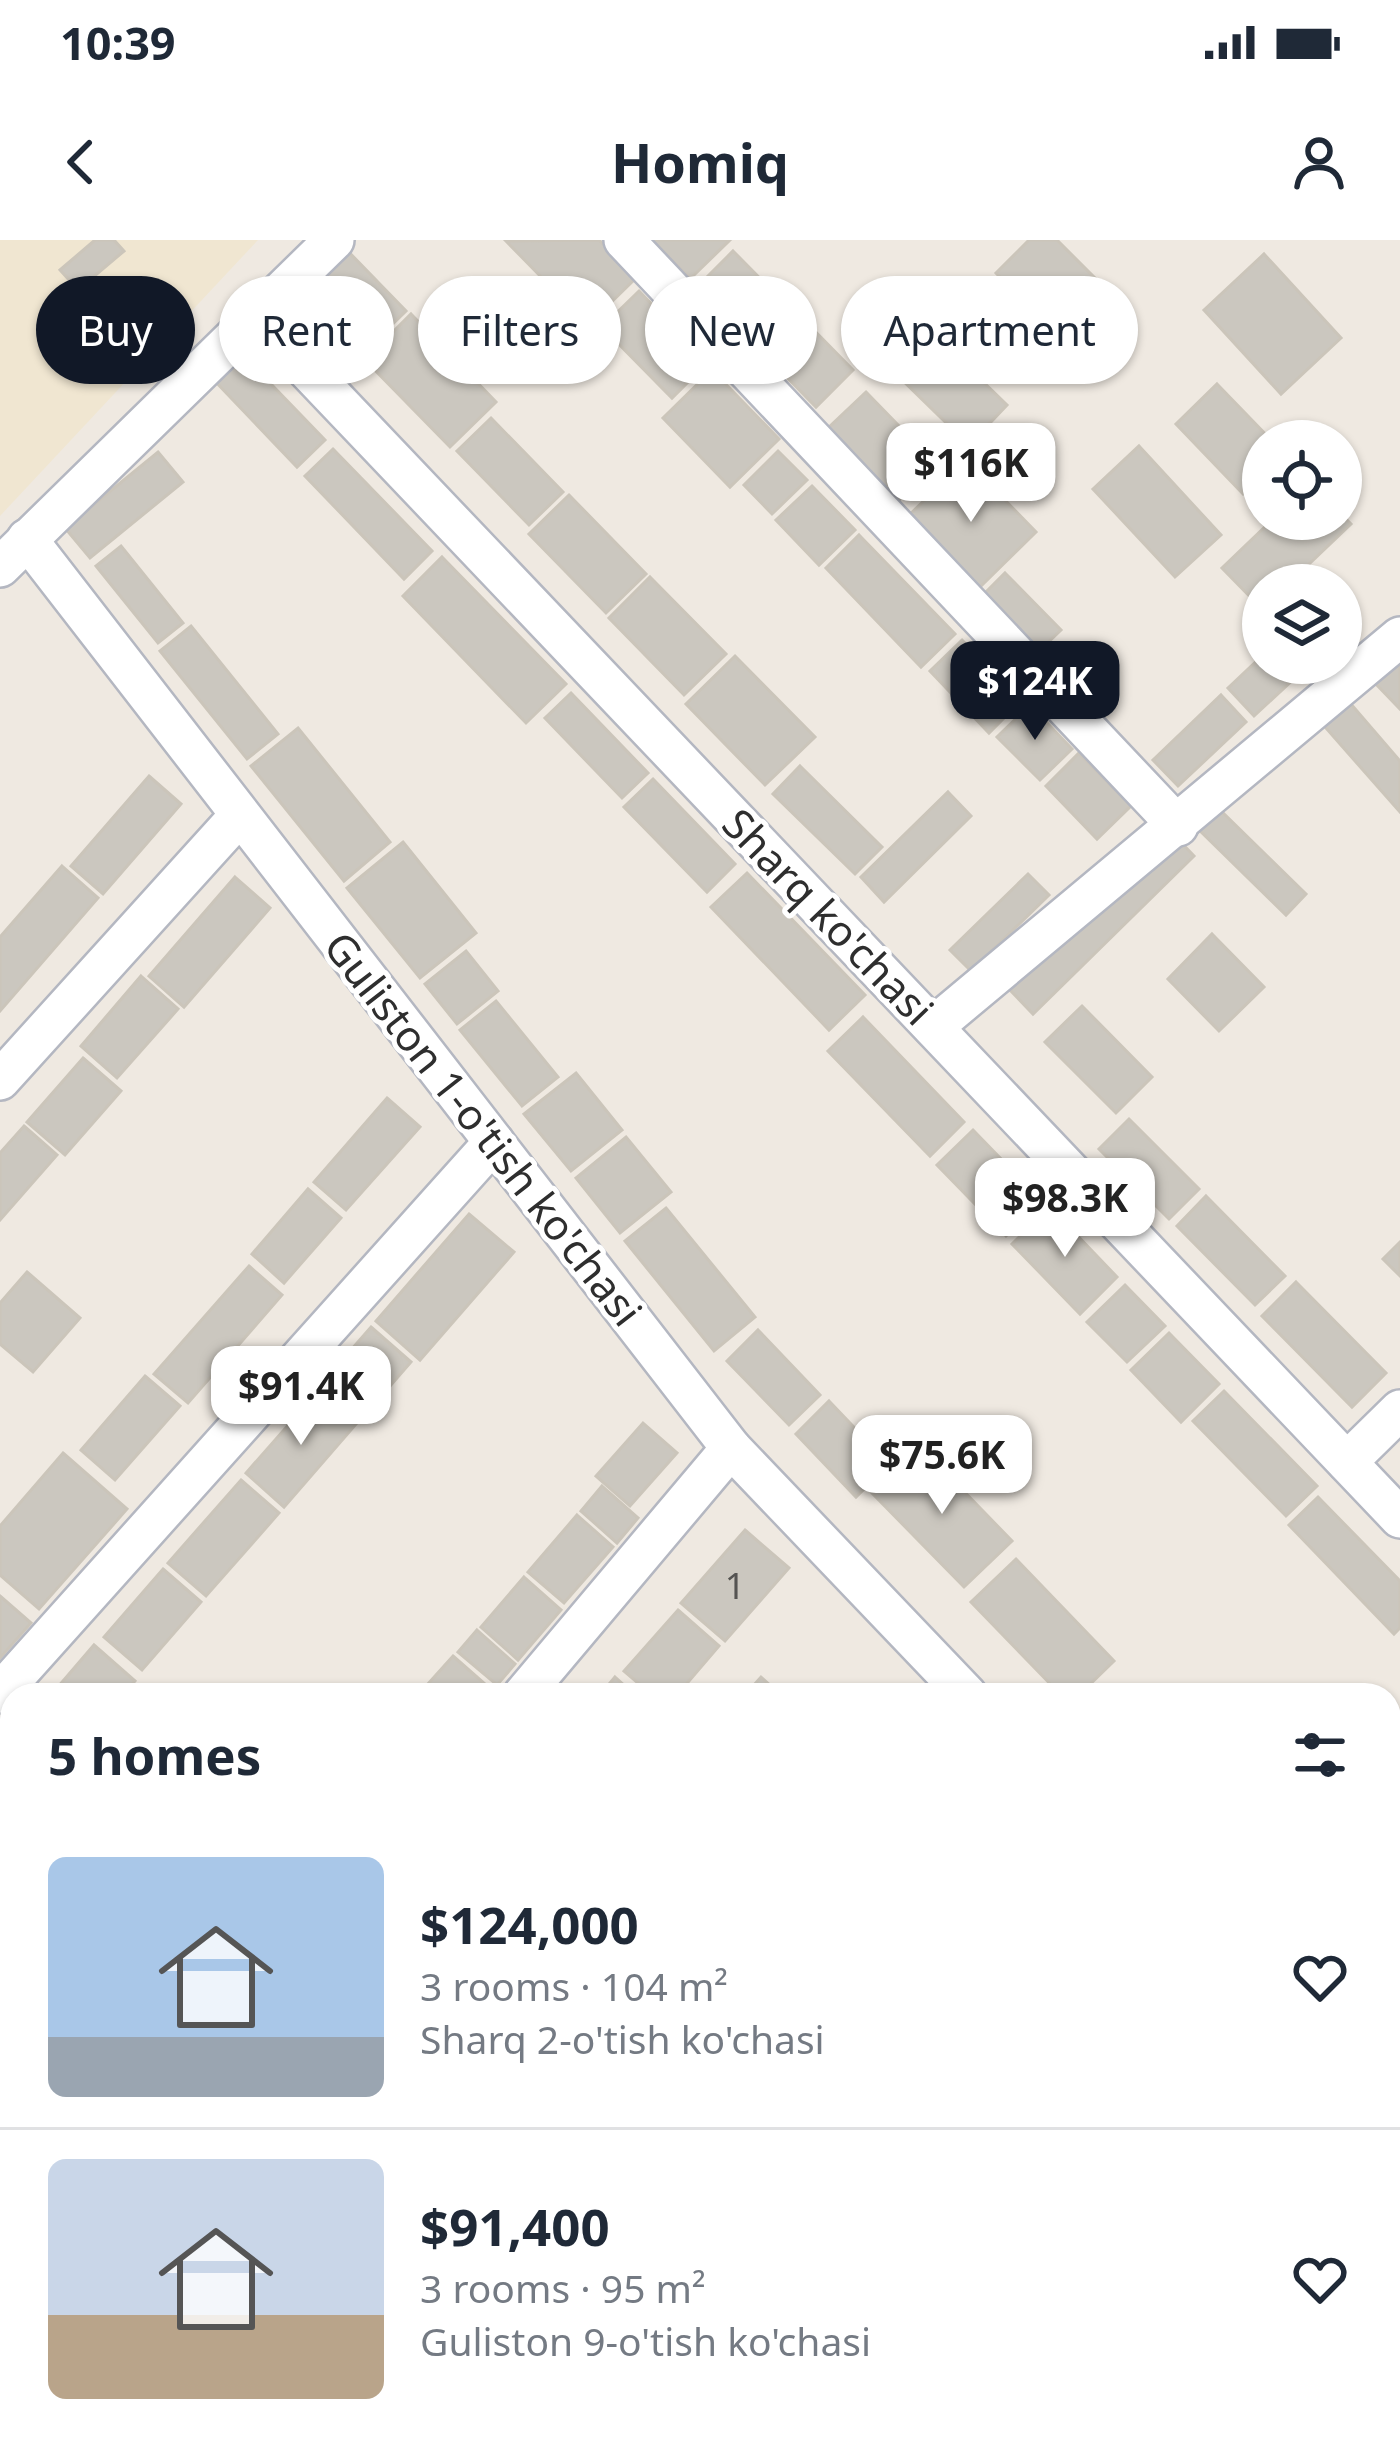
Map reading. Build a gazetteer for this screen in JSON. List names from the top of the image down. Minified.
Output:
{"streets":{"street":["Sharq ko'chasi","Guliston 1-o'tish ko'chasi"]},"house_numbers":["1"],"page":{"status":"10:39","header":"Homiq","chip":["Buy","Rent","Filters","New","Apartment"],"price":["$116K","$124K","$98.3K","$91.4K","$75.6K"],"heading":"5 homes","list":[{"name":"$124,000","note":"3 rooms · 104 m² · Sharq 2-o'tish ko'chasi"},{"name":"$91,400","note":"3 rooms · 95 m² · Guliston 9-o'tish ko'chasi"}]}}
